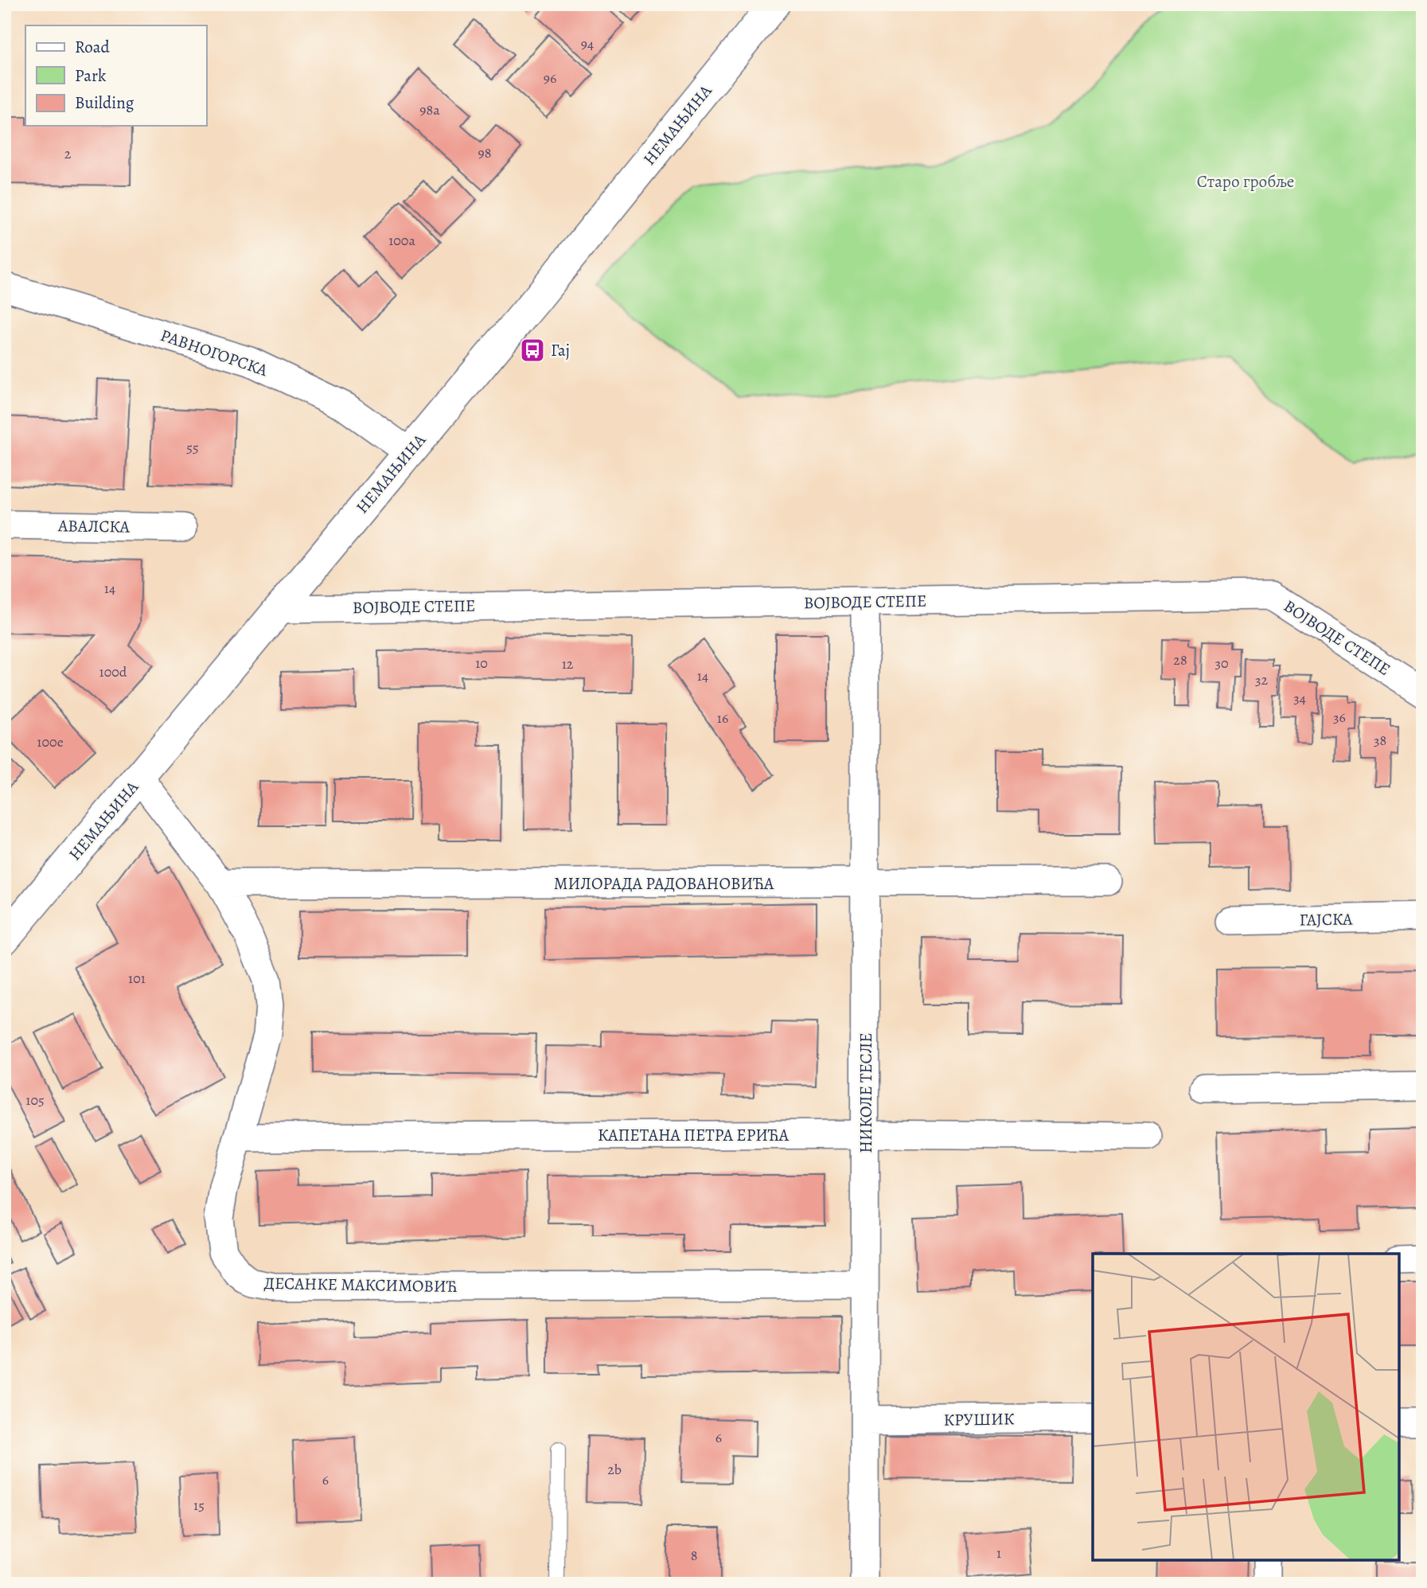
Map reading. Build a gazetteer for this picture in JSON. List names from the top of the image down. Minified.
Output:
{"streets":{"street":["НЕМАЊИНА","РАВНОГОРСКА","АВАЛСКА","ВОЈВОДЕ СТЕПЕ","МИЛОРАДА РАДОВАНОВИЋА","ГАЈСКА","НИКОЛЕ ТЕСЛЕ","КАПЕТАНА ПЕТРА ЕРИЋА","ДЕСАНКЕ МАКСИМОВИЋ","КРУШИК"]},"crossings":[["НЕМАЊИНА","РАВНОГОРСКА"],["НЕМАЊИНА","ВОЈВОДЕ СТЕПЕ"],["НЕМАЊИНА","ДЕСАНКЕ МАКСИМОВИЋ"],["ВОЈВОДЕ СТЕПЕ","НИКОЛЕ ТЕСЛЕ"],["МИЛОРАДА РАДОВАНОВИЋА","НИКОЛЕ ТЕСЛЕ"],["МИЛОРАДА РАДОВАНОВИЋА","ДЕСАНКЕ МАКСИМОВИЋ"],["НИКОЛЕ ТЕСЛЕ","КАПЕТАНА ПЕТРА ЕРИЋА"],["НИКОЛЕ ТЕСЛЕ","ДЕСАНКЕ МАКСИМОВИЋ"],["НИКОЛЕ ТЕСЛЕ","КРУШИК"],["КАПЕТАНА ПЕТРА ЕРИЋА","ДЕСАНКЕ МАКСИМОВИЋ"]],"parks":["Старо гробље"],"places":{"bus stop":["Гај"]},"house_numbers":["94","96","98a","98","2","100a","55","14","28","10","30","12","100d","14","32","34","36","16","38","100e","101","105","6","2b","6","15","1","8"],"legend":["Road","Park","Building"]}
